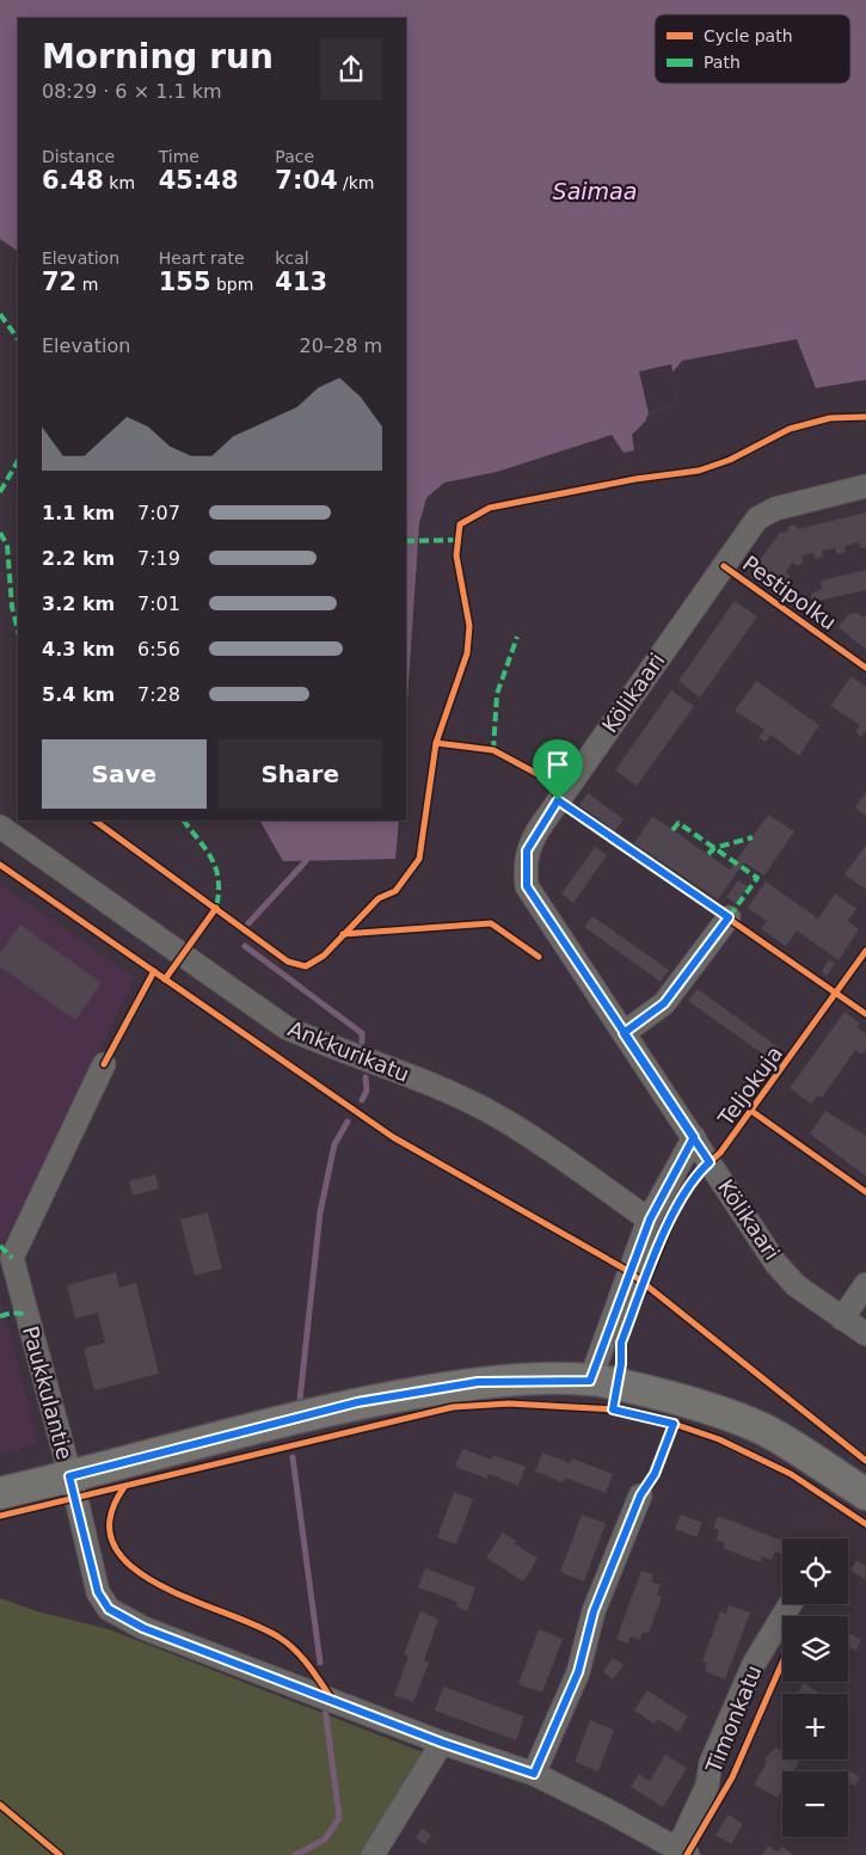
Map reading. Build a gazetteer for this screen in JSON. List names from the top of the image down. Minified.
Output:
{"streets":{"street":["Kölikaari","Ankkurikatu","Paukkulantie","Timonkatu"],"cycle path":["Pestipolku","Teljokuja"]},"crossings":[["Paukkulantie","Timonkatu"]],"water":["Saimaa"],"legend":["Cycle path","Path"],"page":{"heading":["Morning run","08:29 · 6 × 1.1 km"],"stats":[["Distance","6.48 km"],["Time","45:48"],["Pace","7:04 /km"],["Elevation","72 m"],["Heart rate","155 bpm"],["kcal","413"]],"chart":["Elevation","20–28 m"],"list":[{"name":"1.1 km","note":"7:07"},{"name":"2.2 km","note":"7:19"},{"name":"3.2 km","note":"7:01"},{"name":"4.3 km","note":"6:56"},{"name":"5.4 km","note":"7:28"}],"buttons":["Save","Share"],"map_buttons":["+","−"]}}
